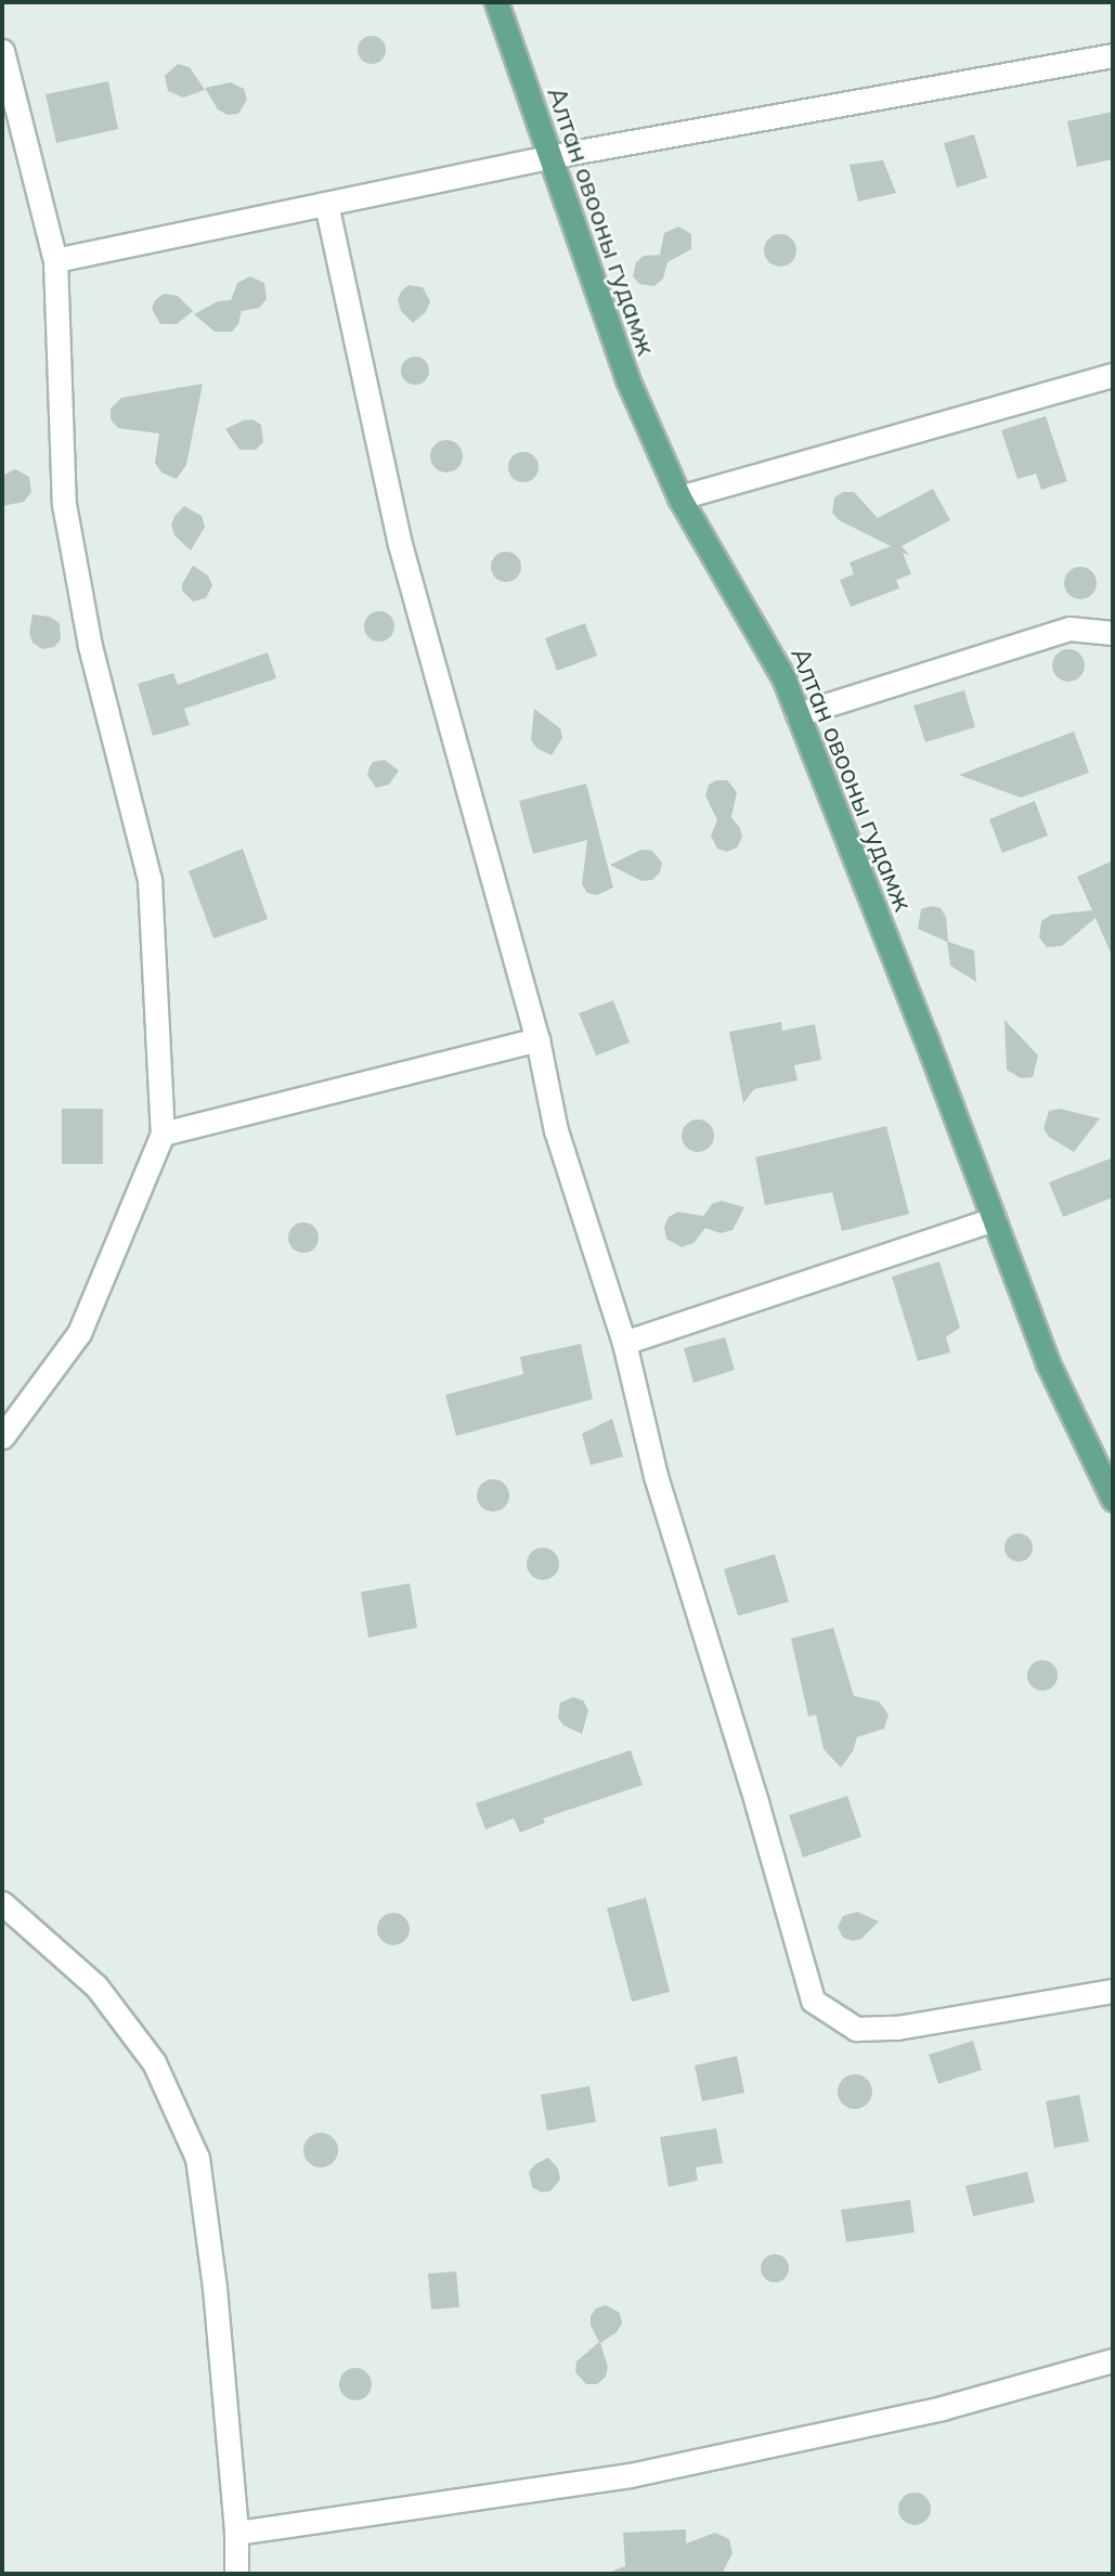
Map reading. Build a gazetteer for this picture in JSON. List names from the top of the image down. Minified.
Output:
{"streets":{"main road":["Алтан овооны гудамж"]}}
